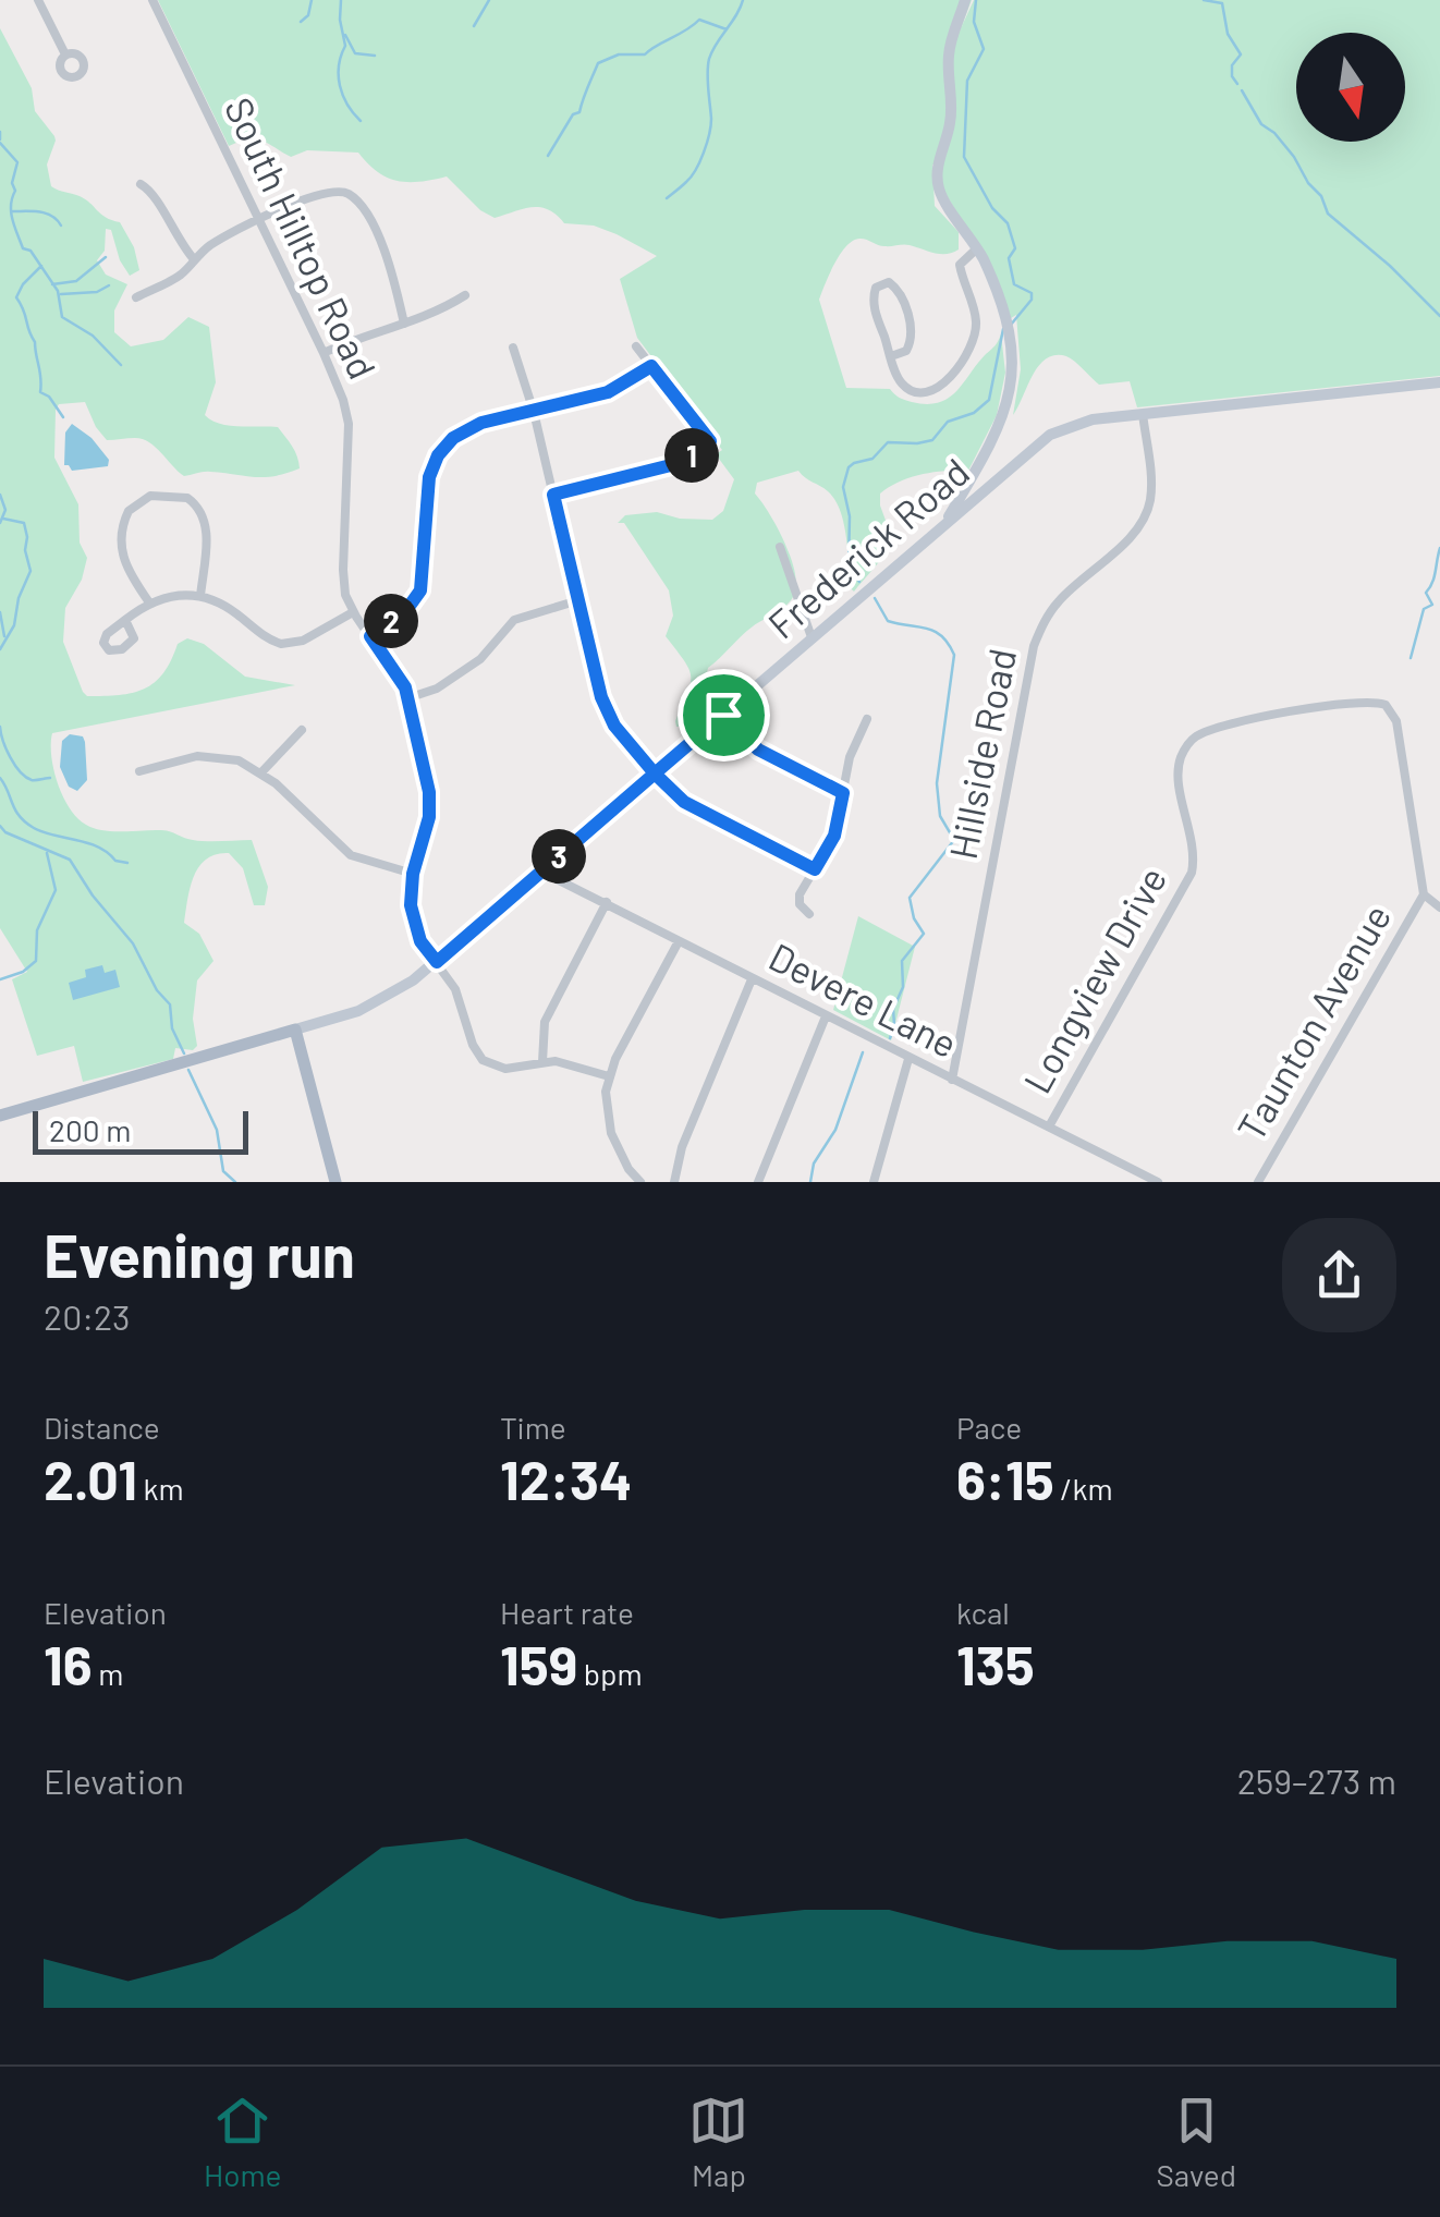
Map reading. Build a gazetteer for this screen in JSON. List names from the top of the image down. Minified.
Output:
{"streets":{"main road":["Frederick Road"],"street":["South Hilltop Road","Hillside Road","Longview Drive","Devere Lane","Taunton Avenue"]},"crossings":[["South Hilltop Road","Frederick Road"],["Frederick Road","Hillside Road"],["Frederick Road","Devere Lane"],["Hillside Road","Devere Lane"],["Longview Drive","Devere Lane"],["Longview Drive","Taunton Avenue"]],"scale_bar":"200 m","north":"bottom","page":{"pins":["1","2","3"],"scale":"200 m","heading":["Evening run","20:23"],"stats":[["Distance","2.01 km"],["Time","12:34"],["Pace","6:15 /km"],["Elevation","16 m"],["Heart rate","159 bpm"],["kcal","135"]],"chart":["Elevation","259–273 m"],"tabs":["Home","Map","Saved"]}}
